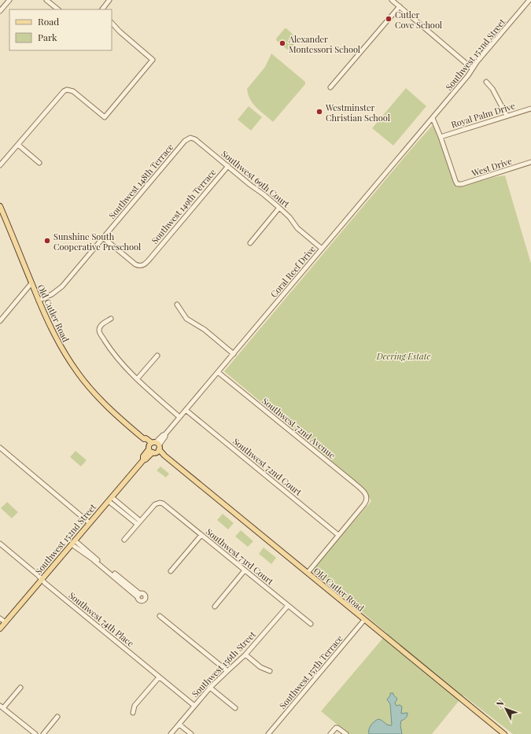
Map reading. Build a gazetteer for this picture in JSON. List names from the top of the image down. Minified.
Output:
{"streets":{"main road":["Southwest 152nd Street","Old Cutler Road"],"street":["Royal Palm Drive","West Drive","Southwest 69th Court","Southwest 148th Terrace","Southwest 149th Terrace","Coral Reef Drive","Southwest 72nd Avenue","Southwest 72nd Court","Southwest 73rd Court","Southwest 74th Place","Southwest 156th Street","Southwest 157th Terrace"]},"crossings":[["Southwest 152nd Street","Coral Reef Drive"],["Southwest 152nd Street","Old Cutler Road"],["Southwest 152nd Street","Southwest 74th Place"],["Royal Palm Drive","West Drive"],["Southwest 69th Court","Southwest 148th Terrace"],["Southwest 69th Court","Southwest 149th Terrace"],["Southwest 69th Court","Coral Reef Drive"],["Southwest 148th Terrace","Southwest 149th Terrace"],["Southwest 148th Terrace","Old Cutler Road"],["Coral Reef Drive","Old Cutler Road"],["Coral Reef Drive","Southwest 72nd Avenue"],["Coral Reef Drive","Southwest 72nd Court"],["Old Cutler Road","Southwest 157th Terrace"],["Southwest 72nd Avenue","Southwest 72nd Court"],["Southwest 73rd Court","Southwest 156th Street"],["Southwest 74th Place","Southwest 156th Street"]],"parks":["Deering Estate"],"places":["Cutler Cove School","Alexander Montessori School","Westminster Christian School","Sunshine South Cooperative Preschool"],"legend":["Road","Park"],"north":"top left"}
